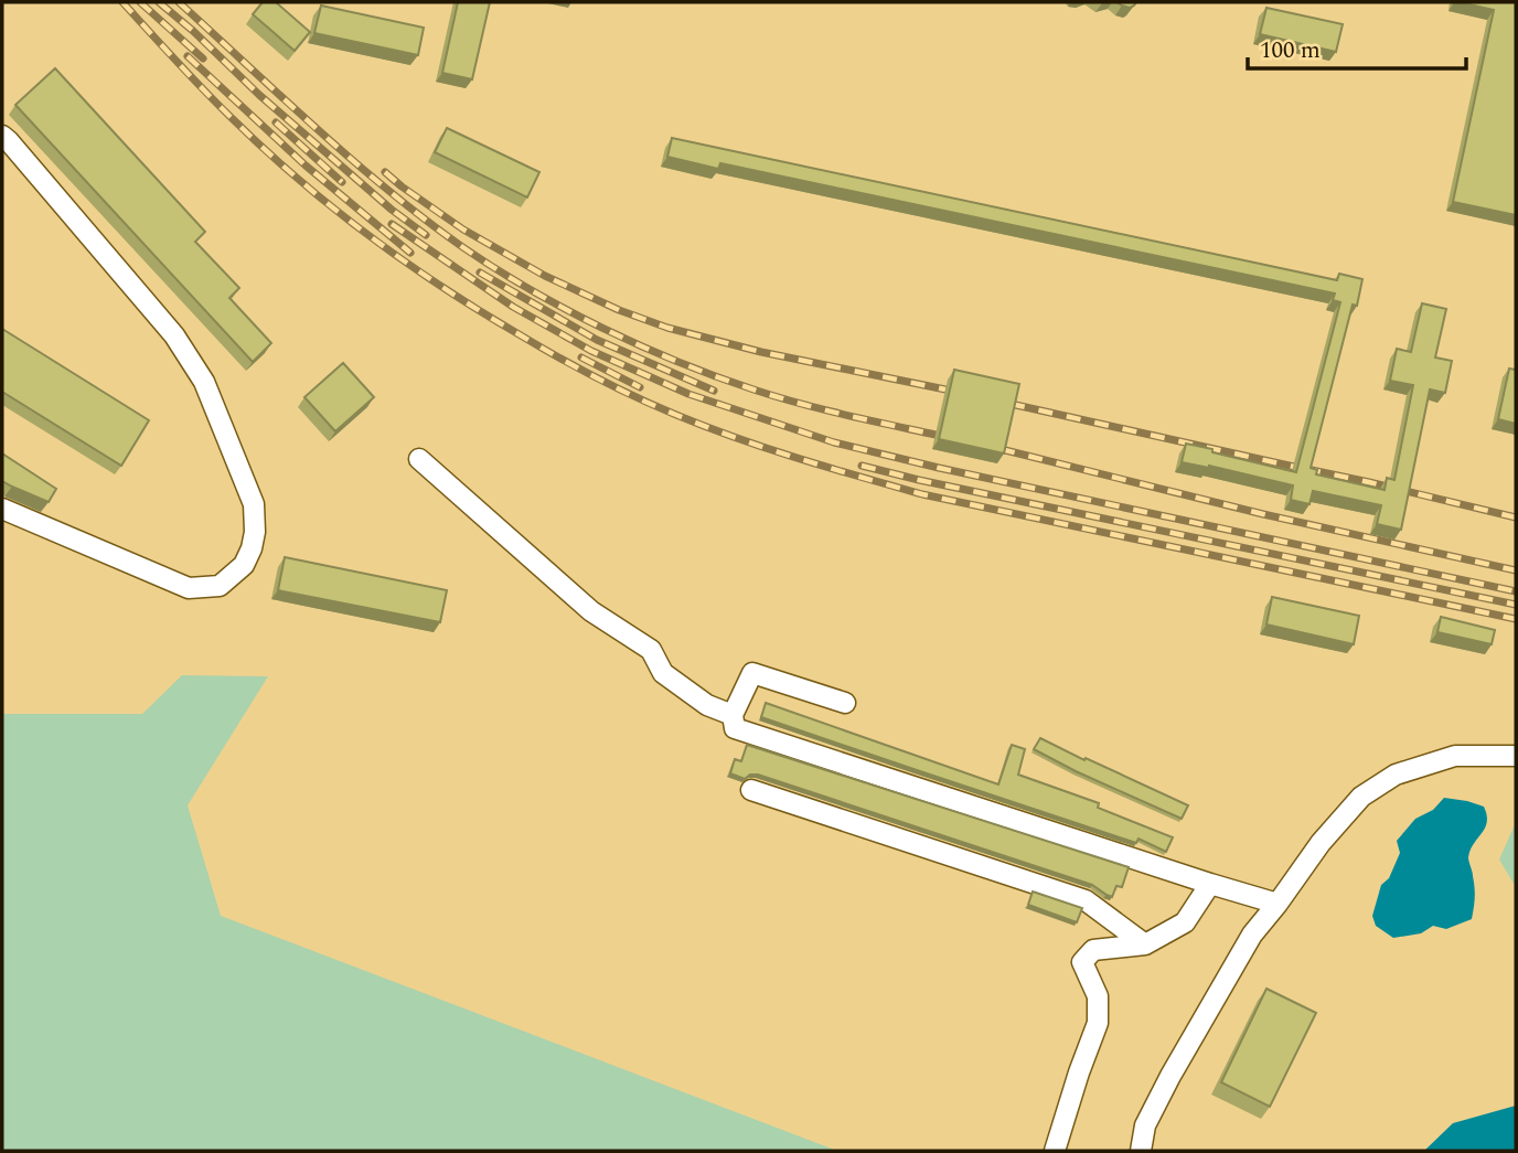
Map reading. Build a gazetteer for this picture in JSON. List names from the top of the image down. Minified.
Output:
{"scale_bar":"100 m"}
